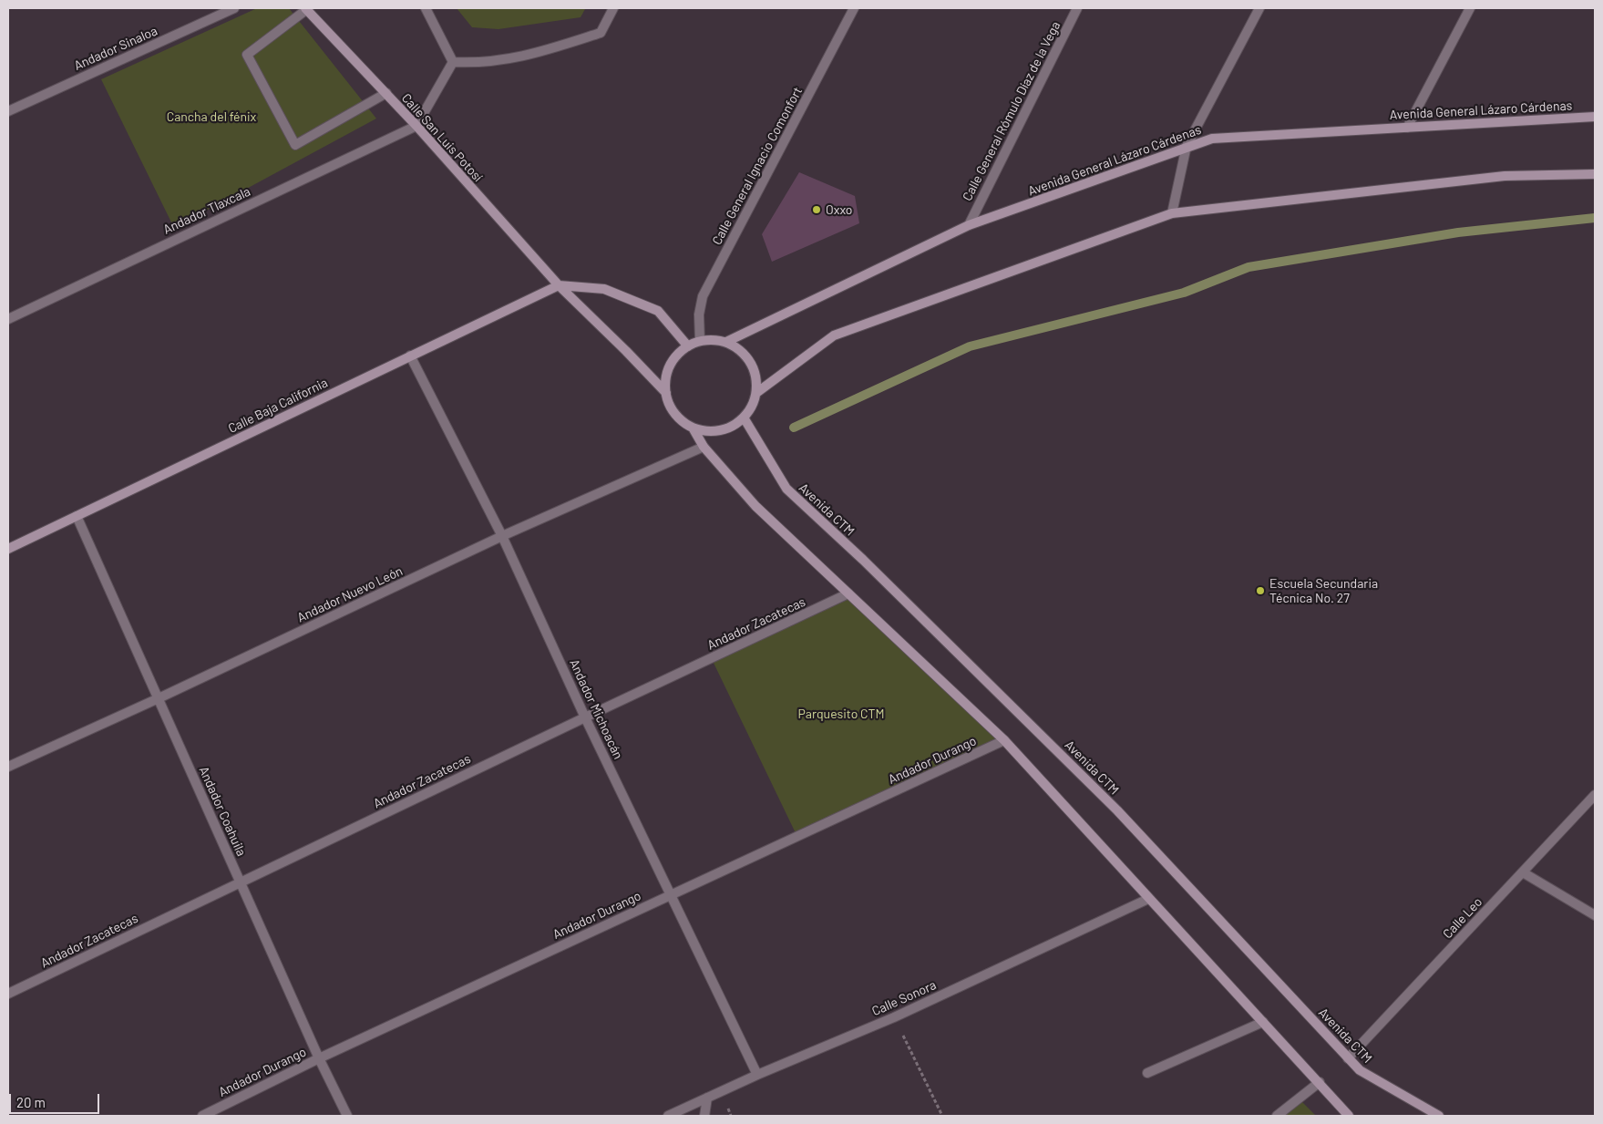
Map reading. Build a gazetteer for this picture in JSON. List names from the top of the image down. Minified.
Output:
{"streets":{"main road":["Avenida General Lázaro Cárdenas","Calle San Luis Potosí","Calle Baja California","Avenida CTM"],"street":["Andador Sinaloa","Calle General Rómulo Díaz de la Vega","Calle General Ignacio Comonfort","Andador Tlaxcala","Andador Nuevo León","Andador Zacatecas","Andador Michoacán","Andador Durango","Andador Coahuila","Calle Leo","Calle Sonora"]},"crossings":[["Avenida General Lázaro Cárdenas","Calle General Rómulo Díaz de la Vega"],["Avenida General Lázaro Cárdenas","Calle San Luis Potosí"],["Avenida General Lázaro Cárdenas","Calle General Ignacio Comonfort"],["Avenida General Lázaro Cárdenas","Avenida CTM"],["Calle San Luis Potosí","Calle General Ignacio Comonfort"],["Calle San Luis Potosí","Andador Tlaxcala"],["Calle San Luis Potosí","Calle Baja California"],["Calle San Luis Potosí","Avenida CTM"],["Calle General Ignacio Comonfort","Avenida CTM"],["Calle Baja California","Andador Michoacán"],["Calle Baja California","Andador Coahuila"],["Avenida CTM","Calle Leo"],["Andador Nuevo León","Andador Michoacán"],["Andador Nuevo León","Andador Coahuila"],["Andador Zacatecas","Andador Michoacán"],["Andador Zacatecas","Andador Coahuila"],["Andador Michoacán","Andador Durango"],["Andador Michoacán","Calle Sonora"],["Andador Durango","Andador Coahuila"]],"parks":["Cancha del fénix","Parquesito CTM"],"places":["Oxxo","Escuela Secundaria Técnica No. 27"],"scale_bar":"20 m"}
